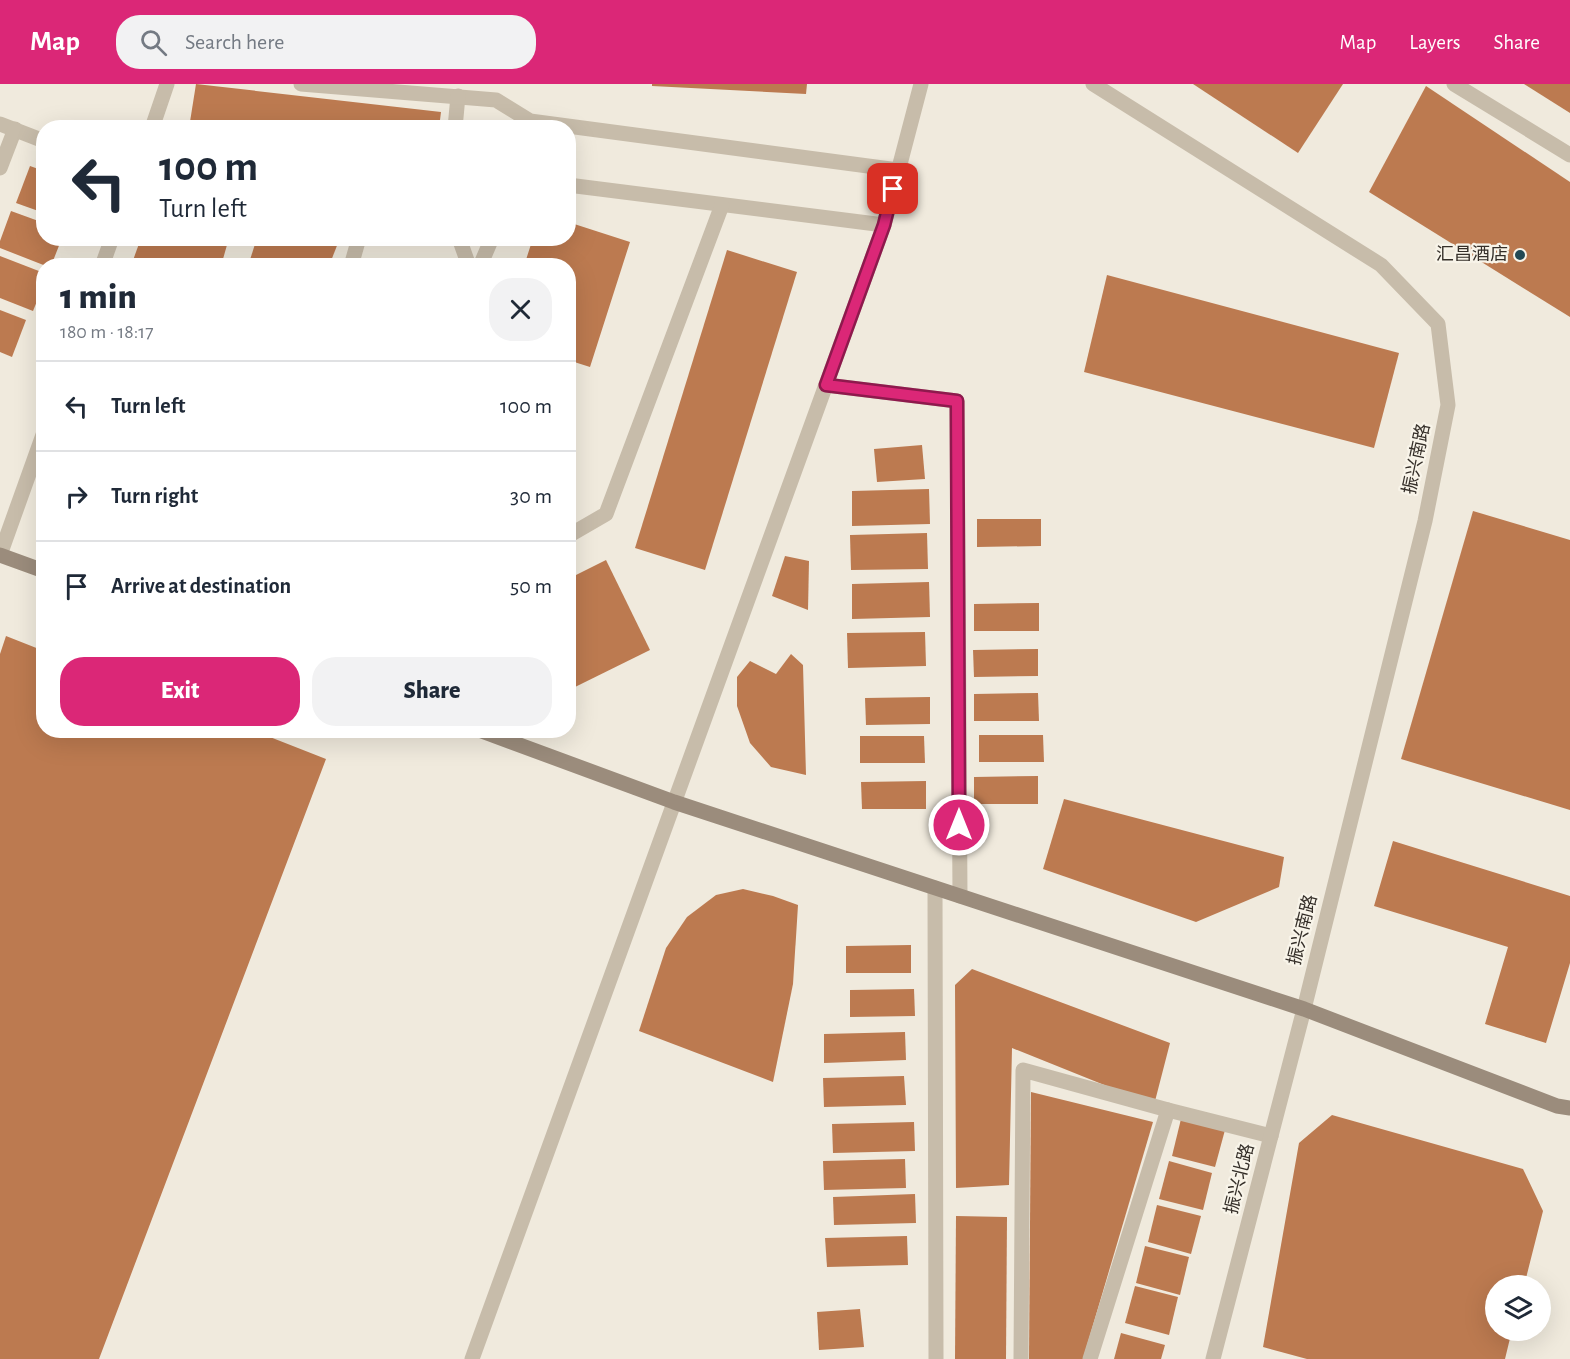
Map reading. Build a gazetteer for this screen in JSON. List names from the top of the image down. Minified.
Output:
{"streets":{"street":["振兴南路","振兴北路"]},"crossings":[["振兴南路","振兴北路"]],"places":["汇昌酒店"],"page":{"header":"Map","search":"Search here","nav":["Map","Layers","Share"],"turn":["100 m","Turn left"],"heading":["1 min","180 m · 18:17"],"list":[{"name":"Turn left","value":"100 m"},{"name":"Turn right","value":"30 m"},{"name":"Arrive at destination","value":"50 m"}],"buttons":["Exit","Share"]}}
